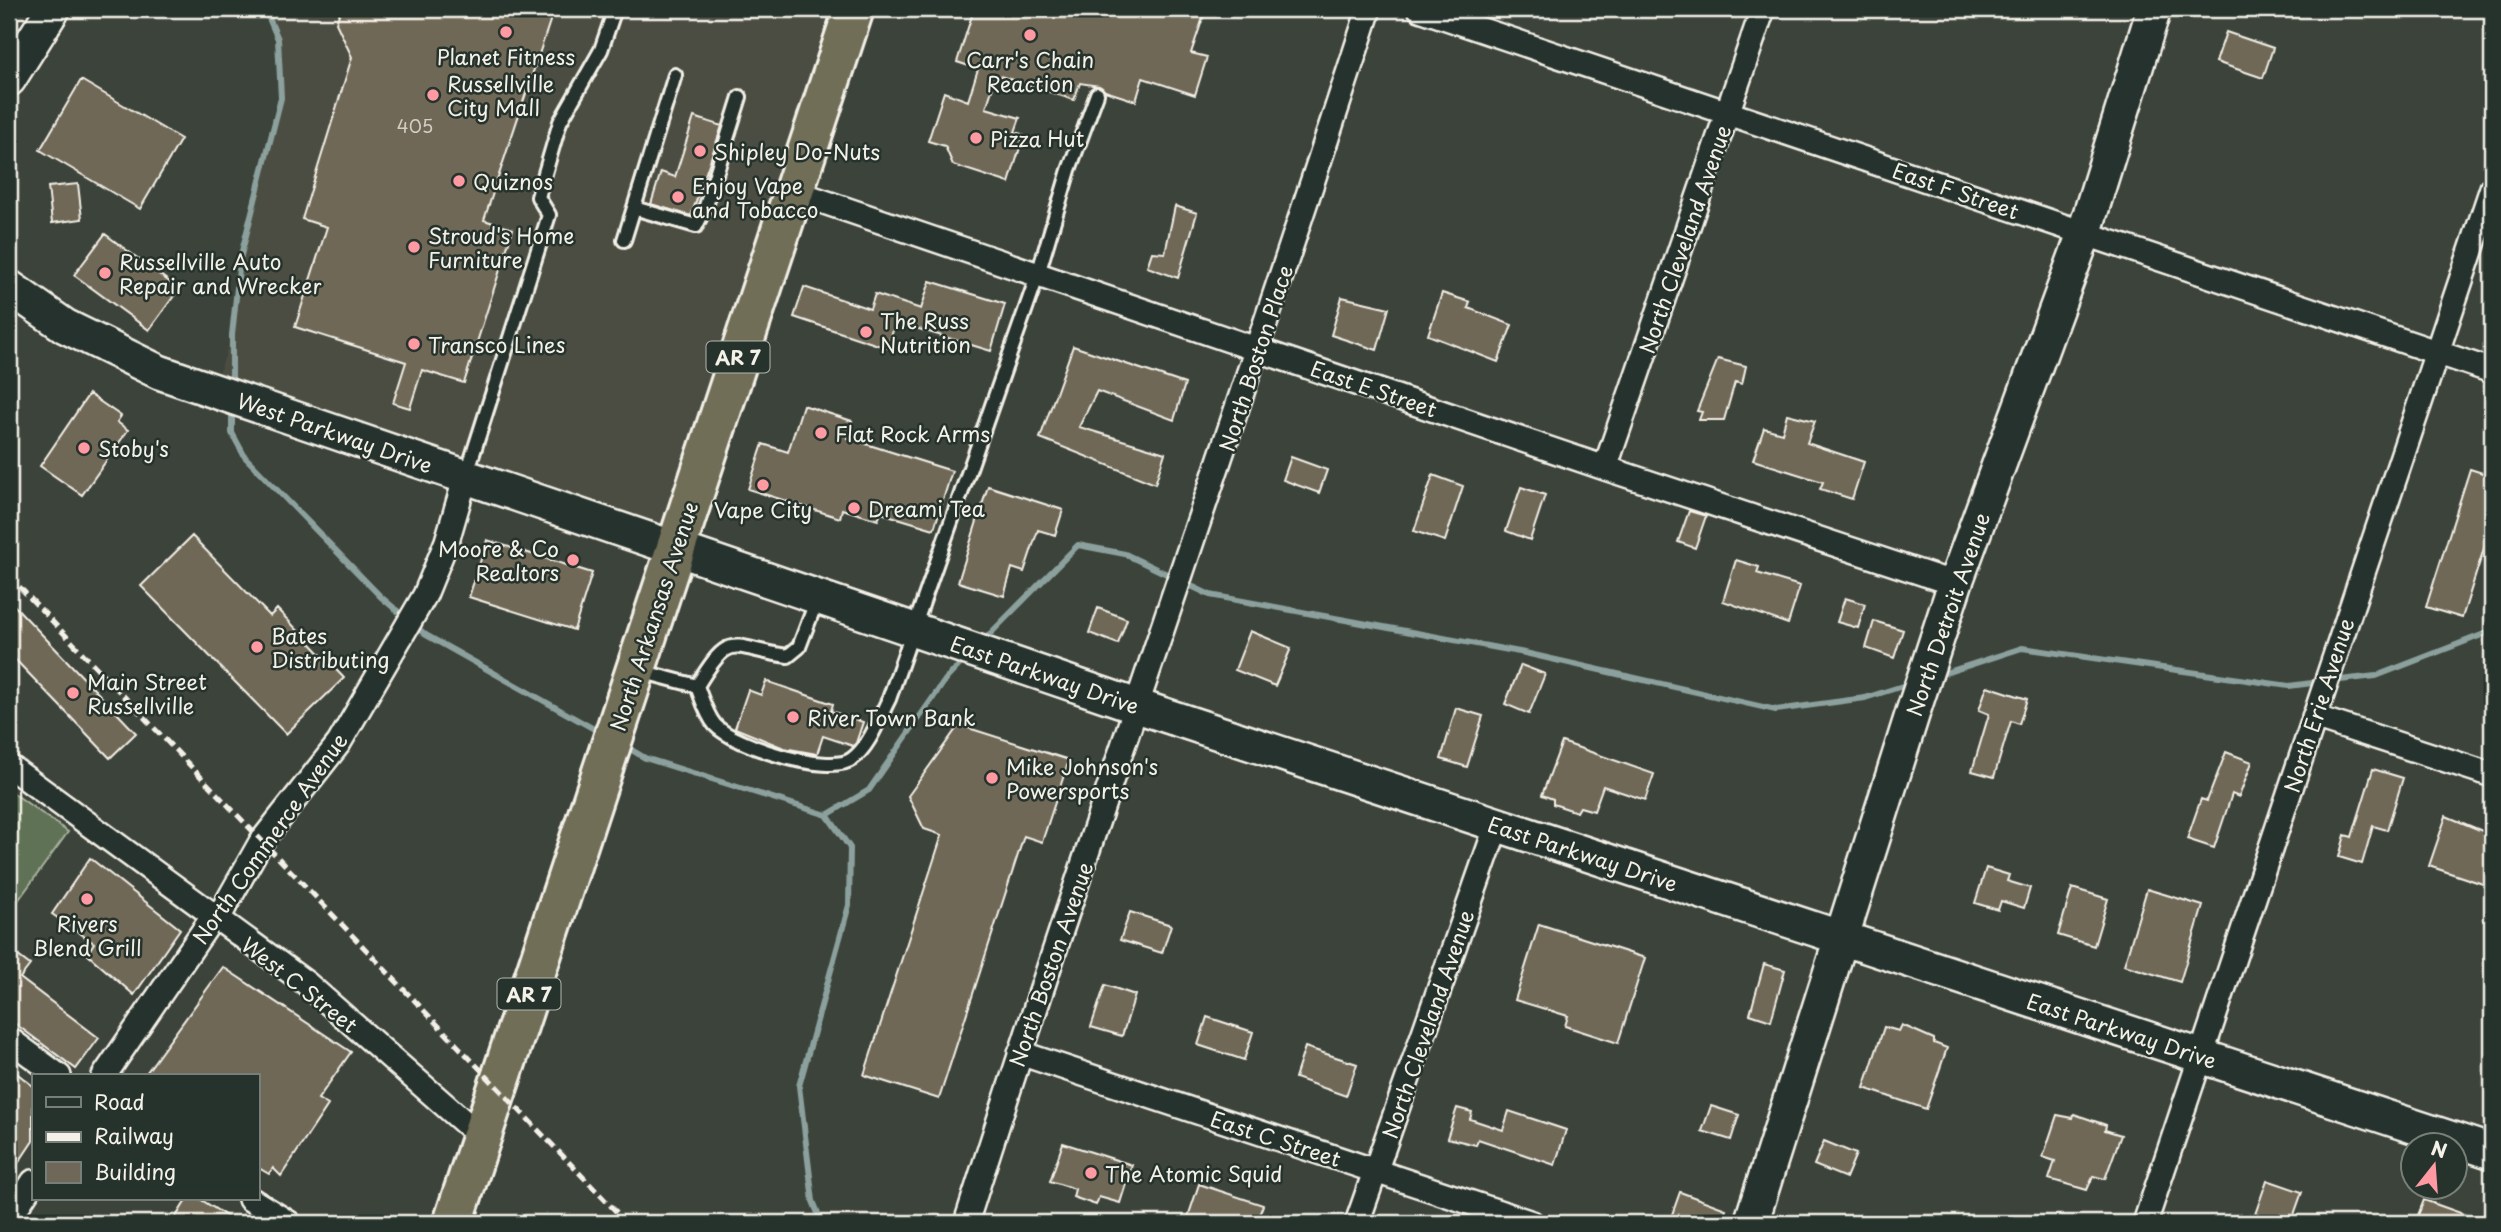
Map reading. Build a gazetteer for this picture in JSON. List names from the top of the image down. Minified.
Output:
{"streets":{"highway":["AR 7","North Arkansas Avenue"],"main road":["West Parkway Drive","North Detroit Avenue","East Parkway Drive"],"street":["East F Street","North Cleveland Avenue","North Boston Place","East E Street","North Erie Avenue","North Commerce Avenue","North Boston Avenue","West C Street","East C Street"]},"crossings":[["East F Street","North Cleveland Avenue"],["East F Street","North Detroit Avenue"],["East F Street","North Erie Avenue"],["North Cleveland Avenue","East E Street"],["North Cleveland Avenue","East Parkway Drive"],["North Cleveland Avenue","East C Street"],["North Boston Place","East E Street"],["North Boston Place","East Parkway Drive"],["North Boston Place","North Boston Avenue"],["East E Street","North Detroit Avenue"],["East E Street","North Arkansas Avenue"],["West Parkway Drive","North Arkansas Avenue"],["West Parkway Drive","East Parkway Drive"],["West Parkway Drive","North Commerce Avenue"],["North Detroit Avenue","East Parkway Drive"],["North Arkansas Avenue","East Parkway Drive"],["North Arkansas Avenue","West C Street"],["East Parkway Drive","North Erie Avenue"],["East Parkway Drive","North Boston Avenue"],["North Commerce Avenue","West C Street"],["North Boston Avenue","East C Street"]],"places":["Planet Fitness","Carr's Chain Reaction","Russellville City Mall","Pizza Hut","Shipley Do-Nuts","Quiznos","Enjoy Vape and Tobacco","Stroud's Home Furniture","Russellville Auto Repair and Wrecker","The Russ Nutrition","Transco Lines","Flat Rock Arms","Stoby's","Vape City","Dreami Tea","Moore & Co Realtors","Bates Distributing","Main Street Russellville","River Town Bank","Mike Johnson's Powersports","Rivers Blend Grill","The Atomic Squid"],"house_numbers":["405"],"legend":["Road","Railway","Building"],"north":"top"}
